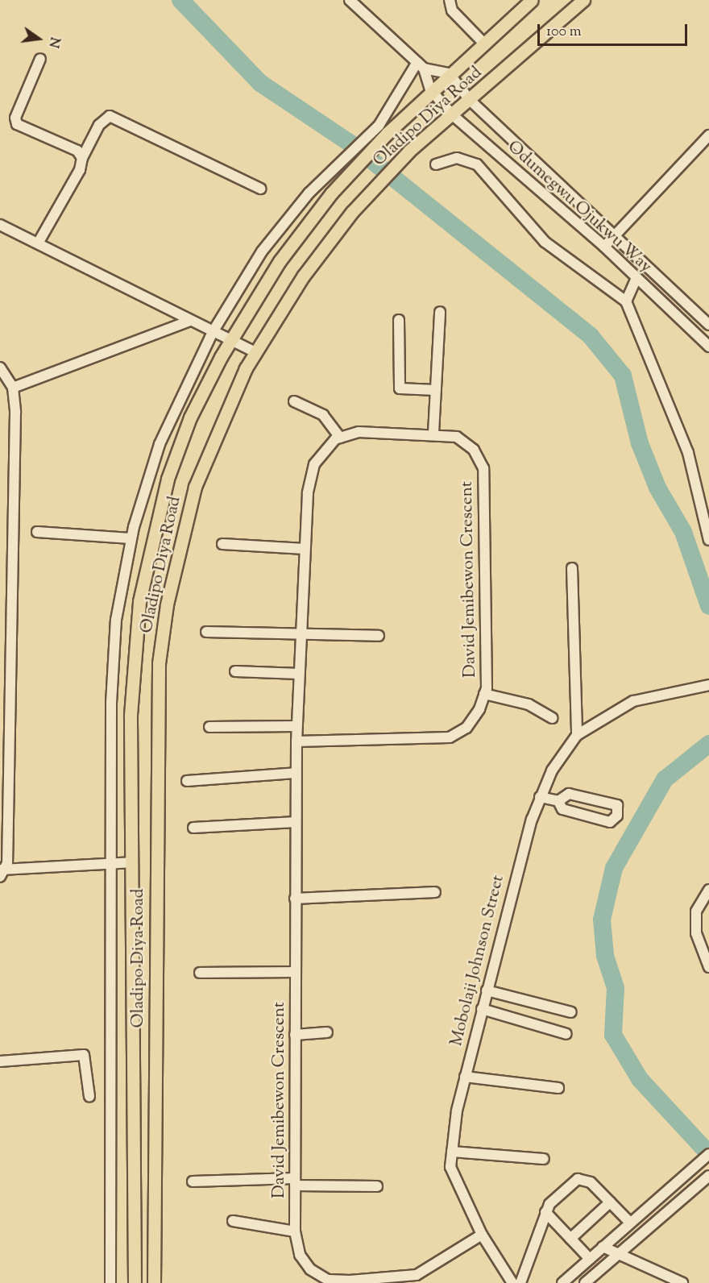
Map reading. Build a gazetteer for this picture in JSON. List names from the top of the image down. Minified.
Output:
{"streets":{"main road":["Oladipo Diya Road"],"street":["Odumegwu Ojukwu Way","David Jemibewon Crescent","Mobolaji Johnson Street"]},"crossings":[["Oladipo Diya Road","Odumegwu Ojukwu Way"],["David Jemibewon Crescent","Mobolaji Johnson Street"]],"scale_bar":"100 m","north":"right"}
